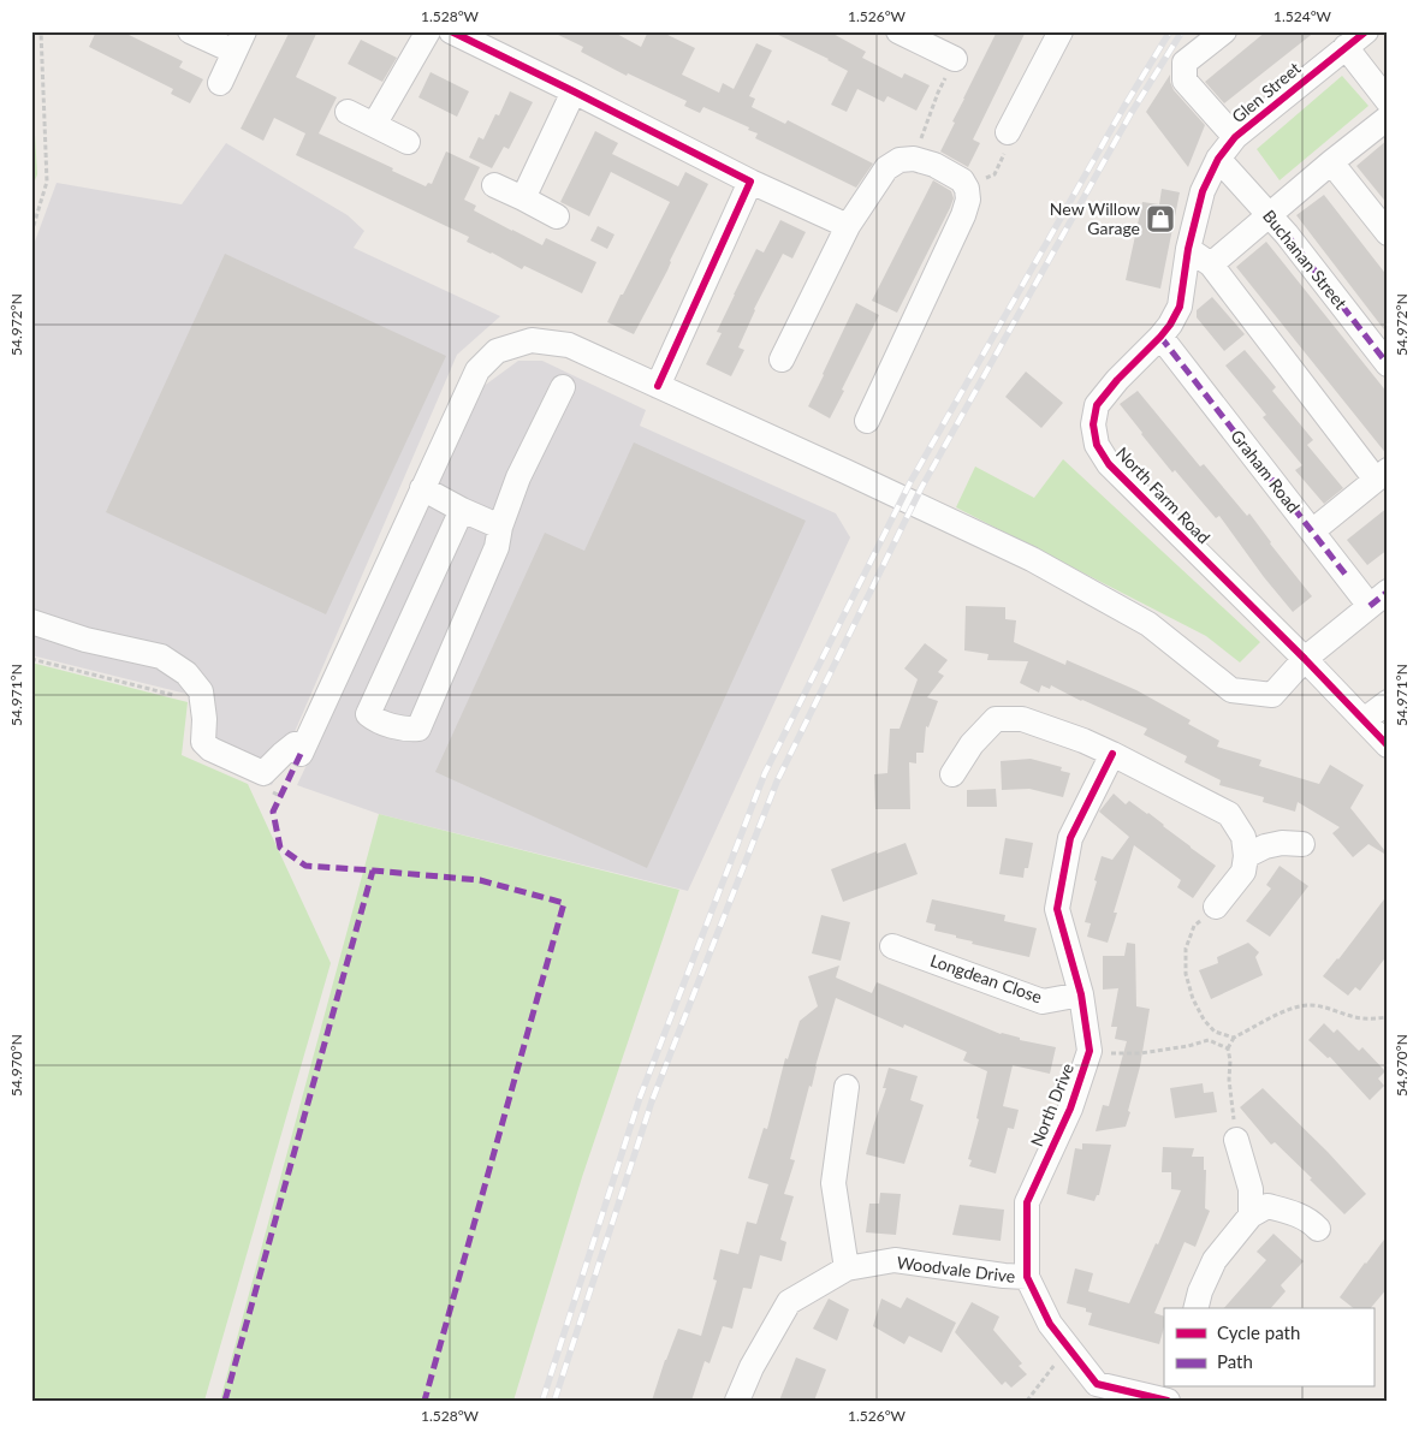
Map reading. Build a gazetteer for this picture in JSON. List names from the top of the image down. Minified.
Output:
{"streets":{"street":["Glen Street","Buchanan Street","Graham Road","North Farm Road","Longdean Close","North Drive","Woodvale Drive"]},"crossings":[["Glen Street","Buchanan Street"],["Glen Street","North Farm Road"],["Buchanan Street","North Farm Road"],["Graham Road","North Farm Road"],["Longdean Close","North Drive"],["North Drive","Woodvale Drive"]],"places":{"shop":["New Willow Garage"]},"legend":["Cycle path","Path"],"coordinates":["1.528°W","1.526°W","1.524°W","54.972°N","54.971°N","54.970°N"]}
